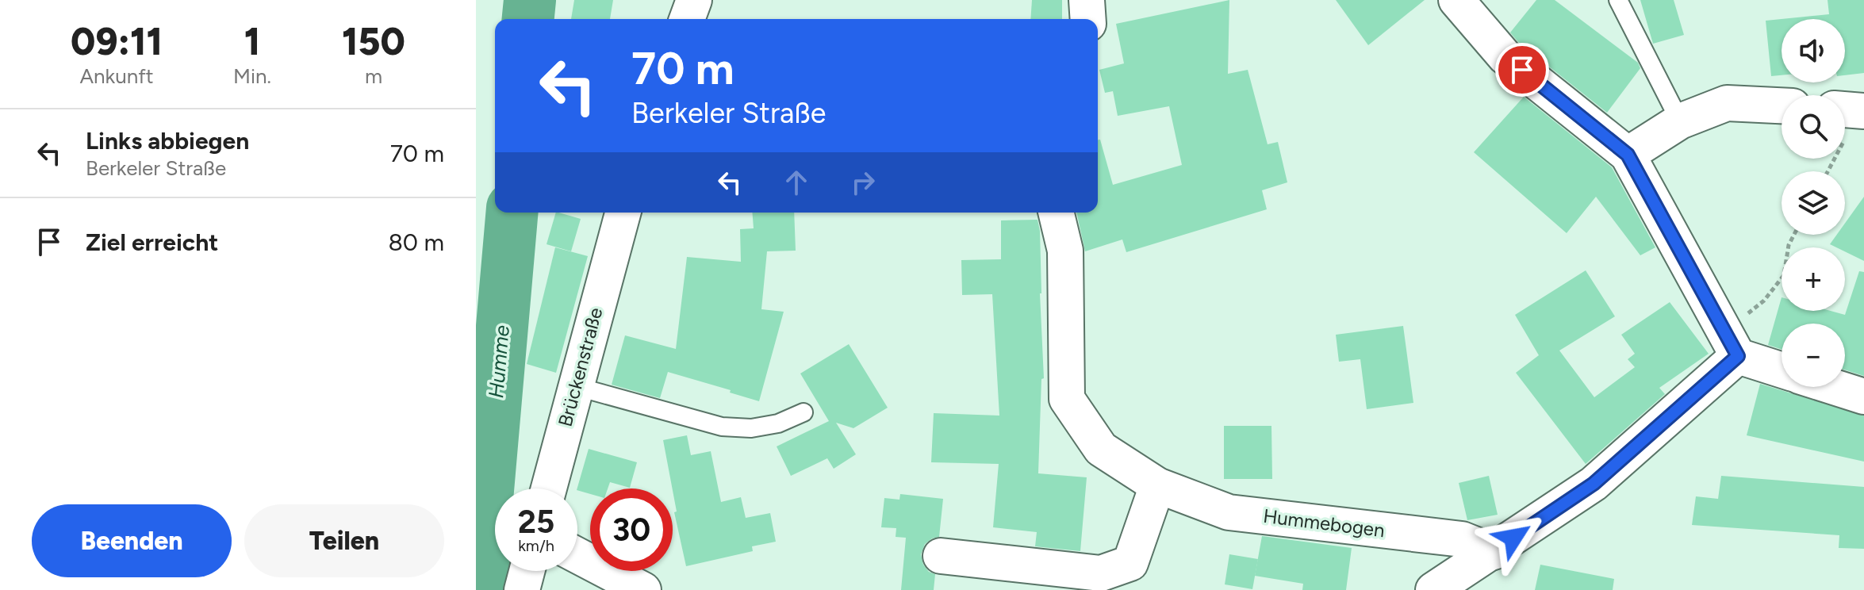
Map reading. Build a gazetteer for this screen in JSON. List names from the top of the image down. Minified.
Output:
{"streets":{"street":["Brückenstraße","Hummebogen"]},"water":["Humme"],"page":{"eta":["09:11","Ankunft","1","Min.","150","m"],"map_buttons":["+","−"],"turn":["70 m","Berkeler Straße"],"list":[{"name":"Links abbiegen","note":"Berkeler Straße","value":"70 m"},{"name":"Ziel erreicht","value":"80 m"}],"speed":"25 km/h","limit":"30","buttons":["Beenden","Teilen"]}}
